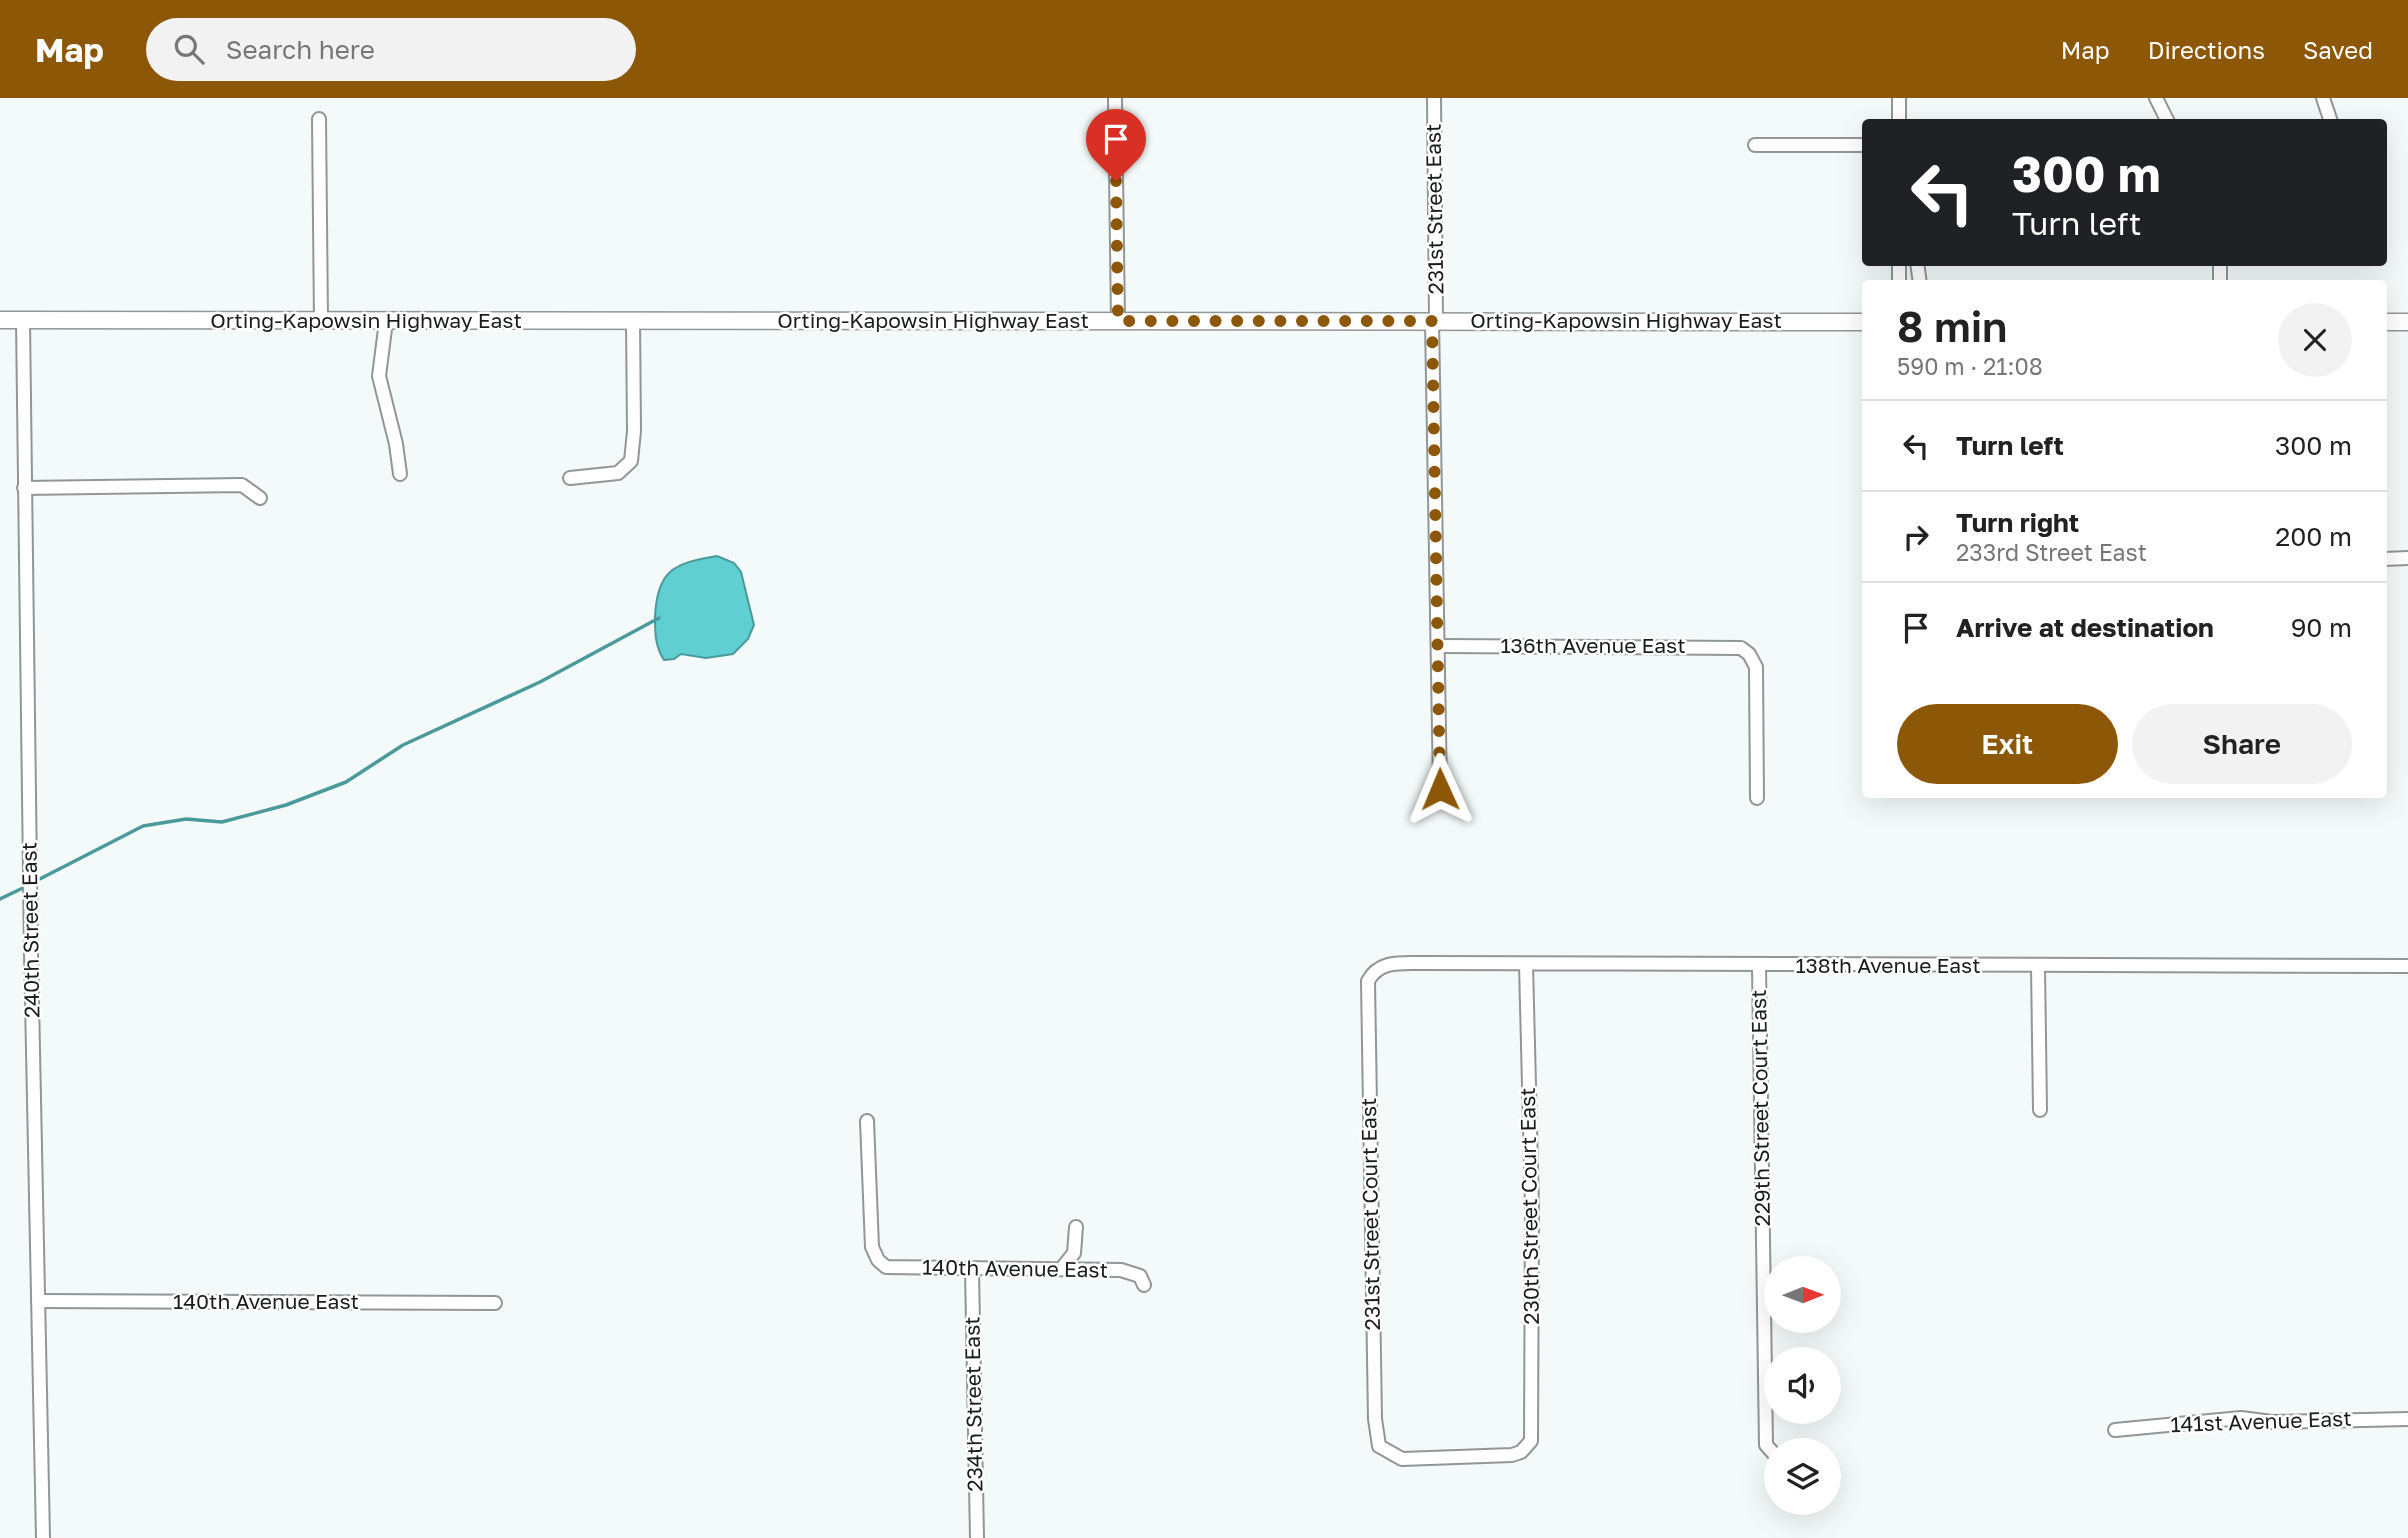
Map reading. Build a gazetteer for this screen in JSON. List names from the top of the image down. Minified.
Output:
{"streets":{"main road":["Orting-Kapowsin Highway East"],"street":["231st Street East","136th Avenue East","240th Street East","138th Avenue East","229th Street Court East","230th Street Court East","231st Street Court East","140th Avenue East","234th Street East","141st Avenue East"]},"crossings":[["231st Street East","Orting-Kapowsin Highway East"],["231st Street East","136th Avenue East"],["Orting-Kapowsin Highway East","240th Street East"],["240th Street East","140th Avenue East"],["138th Avenue East","229th Street Court East"],["138th Avenue East","230th Street Court East"],["138th Avenue East","231st Street Court East"],["230th Street Court East","231st Street Court East"],["140th Avenue East","234th Street East"]],"north":"right","page":{"header":"Map","search":"Search here","nav":["Map","Directions","Saved"],"turn":["300 m","Turn left"],"heading":["8 min","590 m · 21:08"],"list":[{"name":"Turn left","value":"300 m"},{"name":"Turn right","note":"233rd Street East","value":"200 m"},{"name":"Arrive at destination","value":"90 m"}],"buttons":["Exit","Share"]}}
